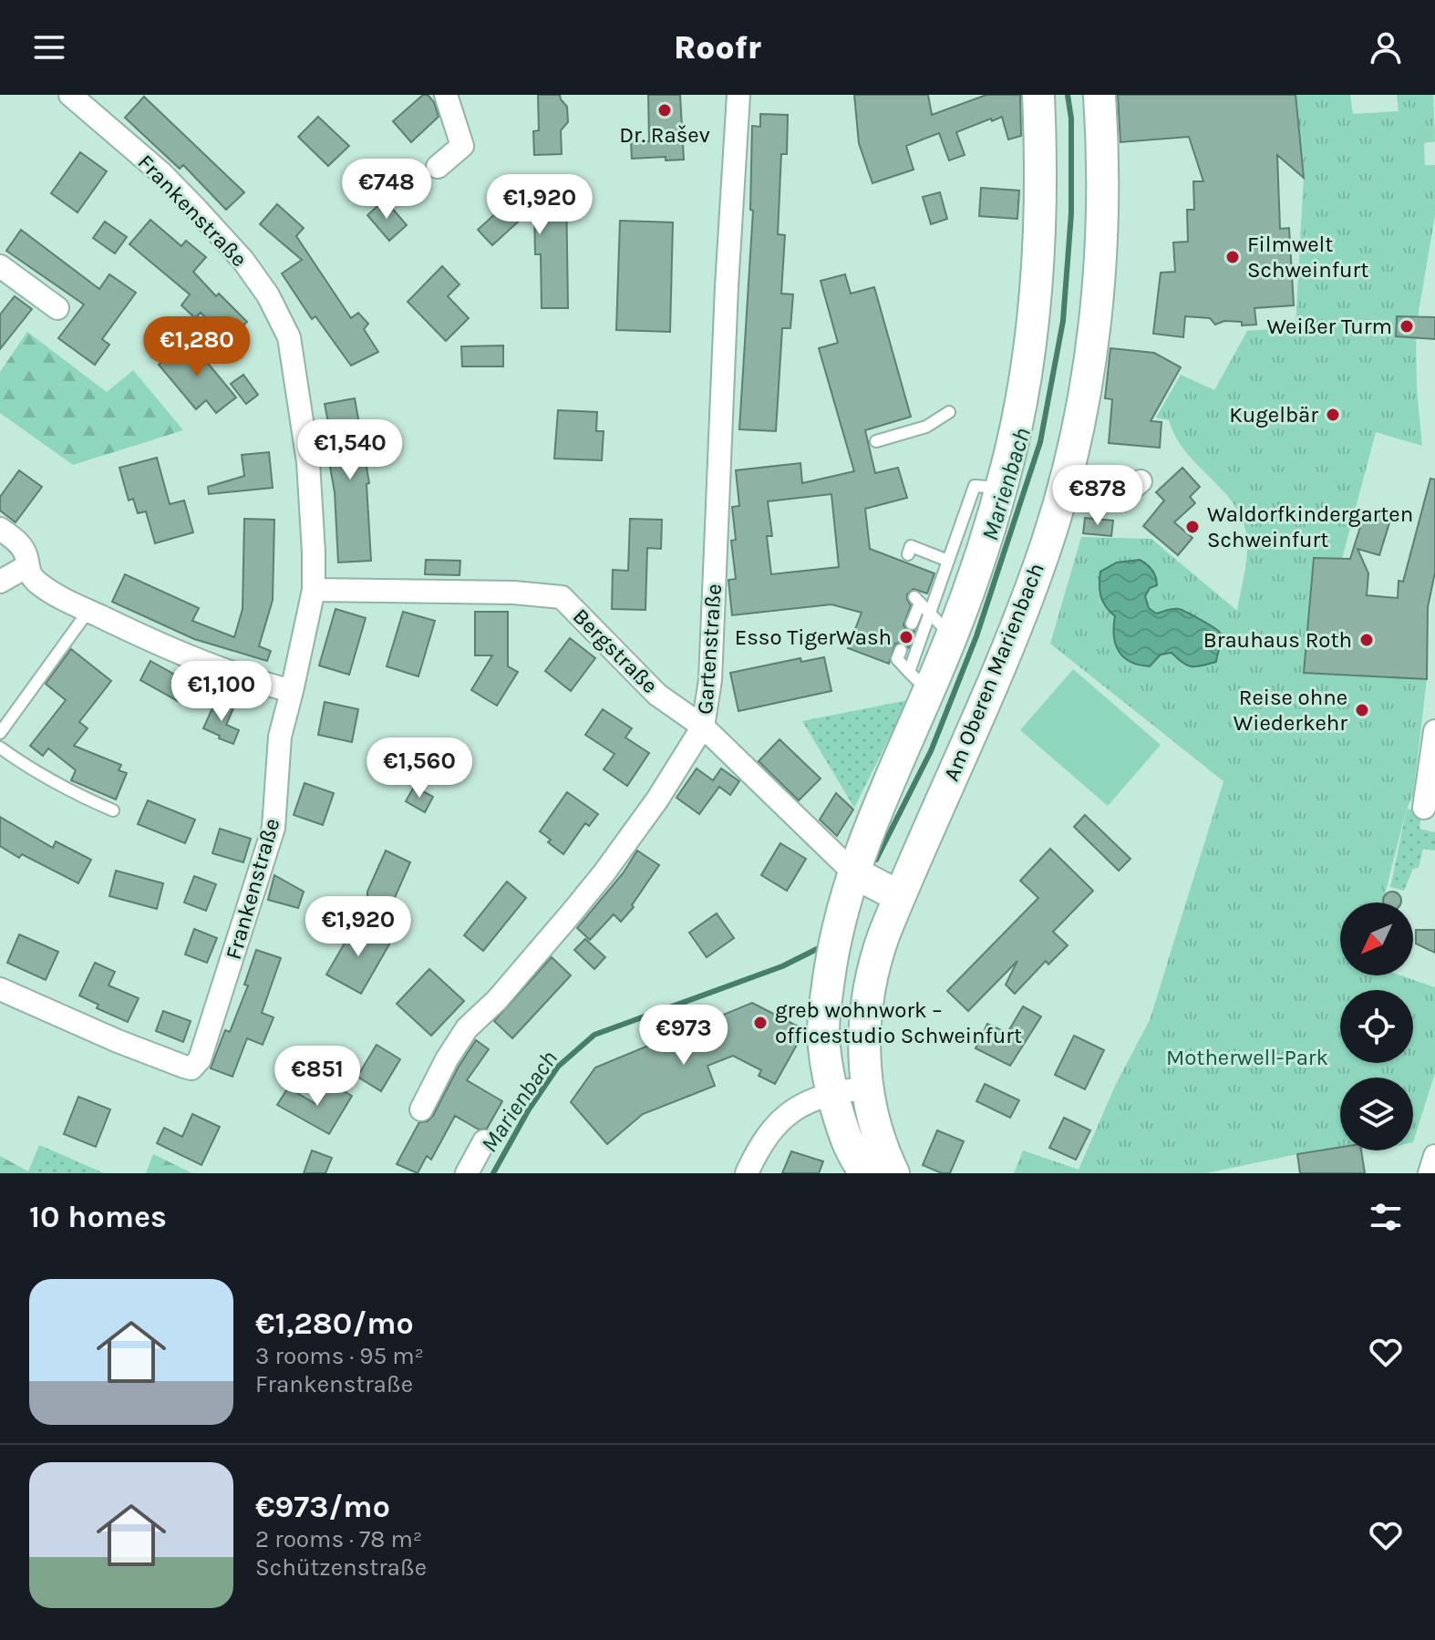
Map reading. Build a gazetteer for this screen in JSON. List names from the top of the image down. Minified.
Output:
{"streets":{"main road":["Am Oberen Marienbach"],"street":["Frankenstraße","Gartenstraße","Bergstraße"]},"crossings":[["Frankenstraße","Bergstraße"],["Gartenstraße","Bergstraße"]],"water":["Marienbach"],"parks":["Motherwell-Park"],"places":["Dr. Rašev","Filmwelt Schweinfurt","Weißer Turm","Kugelbär","Waldorfkindergarten Schweinfurt","Esso TigerWash","Brauhaus Roth","Reise ohne Wiederkehr","greb wohnwork – officestudio Schweinfurt"],"north":"bottom left","page":{"header":"Roofr","price":["€748","€1,920","€1,280","€1,540","€878","€1,100","€1,560","€1,920","€973","€851"],"heading":"10 homes","list":[{"name":"€1,280/mo","note":"3 rooms · 95 m² · Frankenstraße"},{"name":"€973/mo","note":"2 rooms · 78 m² · Schützenstraße"}]}}
